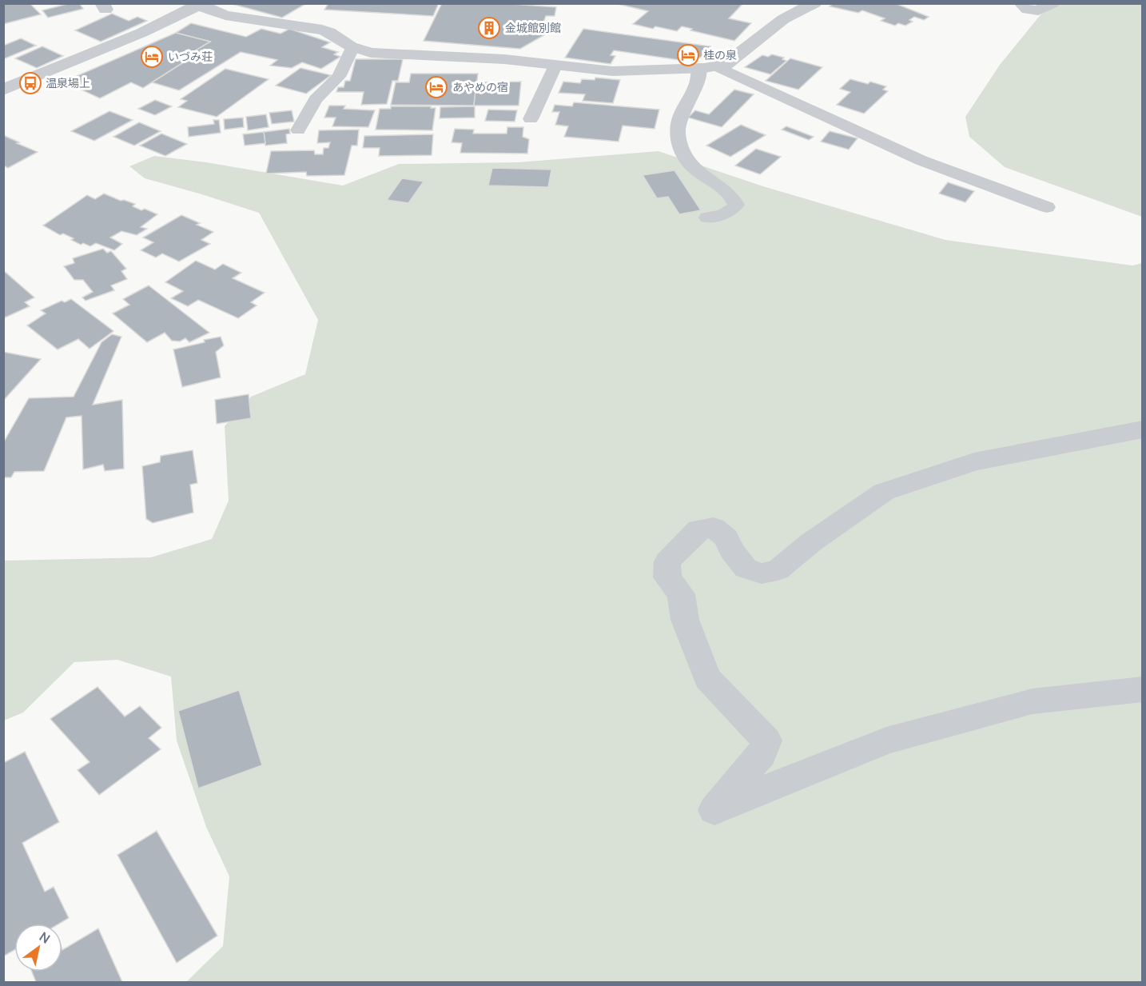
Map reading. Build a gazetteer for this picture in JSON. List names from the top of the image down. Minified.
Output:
{"places":{"building":["金城館別館"],"hotel":["桂の泉","いづみ荘","あやめの宿"],"bus stop":["温泉場上"]},"north":"top right"}
